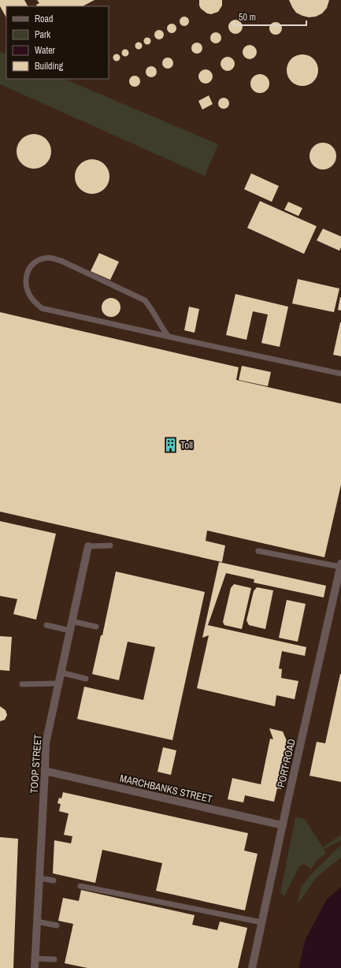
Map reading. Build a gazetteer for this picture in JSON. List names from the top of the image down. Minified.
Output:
{"streets":{"street":["PORT ROAD","TOOP STREET","MARCHBANKS STREET"]},"crossings":[["PORT ROAD","MARCHBANKS STREET"],["TOOP STREET","MARCHBANKS STREET"]],"places":{"building":["Toll"]},"legend":["Road","Park","Water","Building"],"scale_bar":"50 m"}
